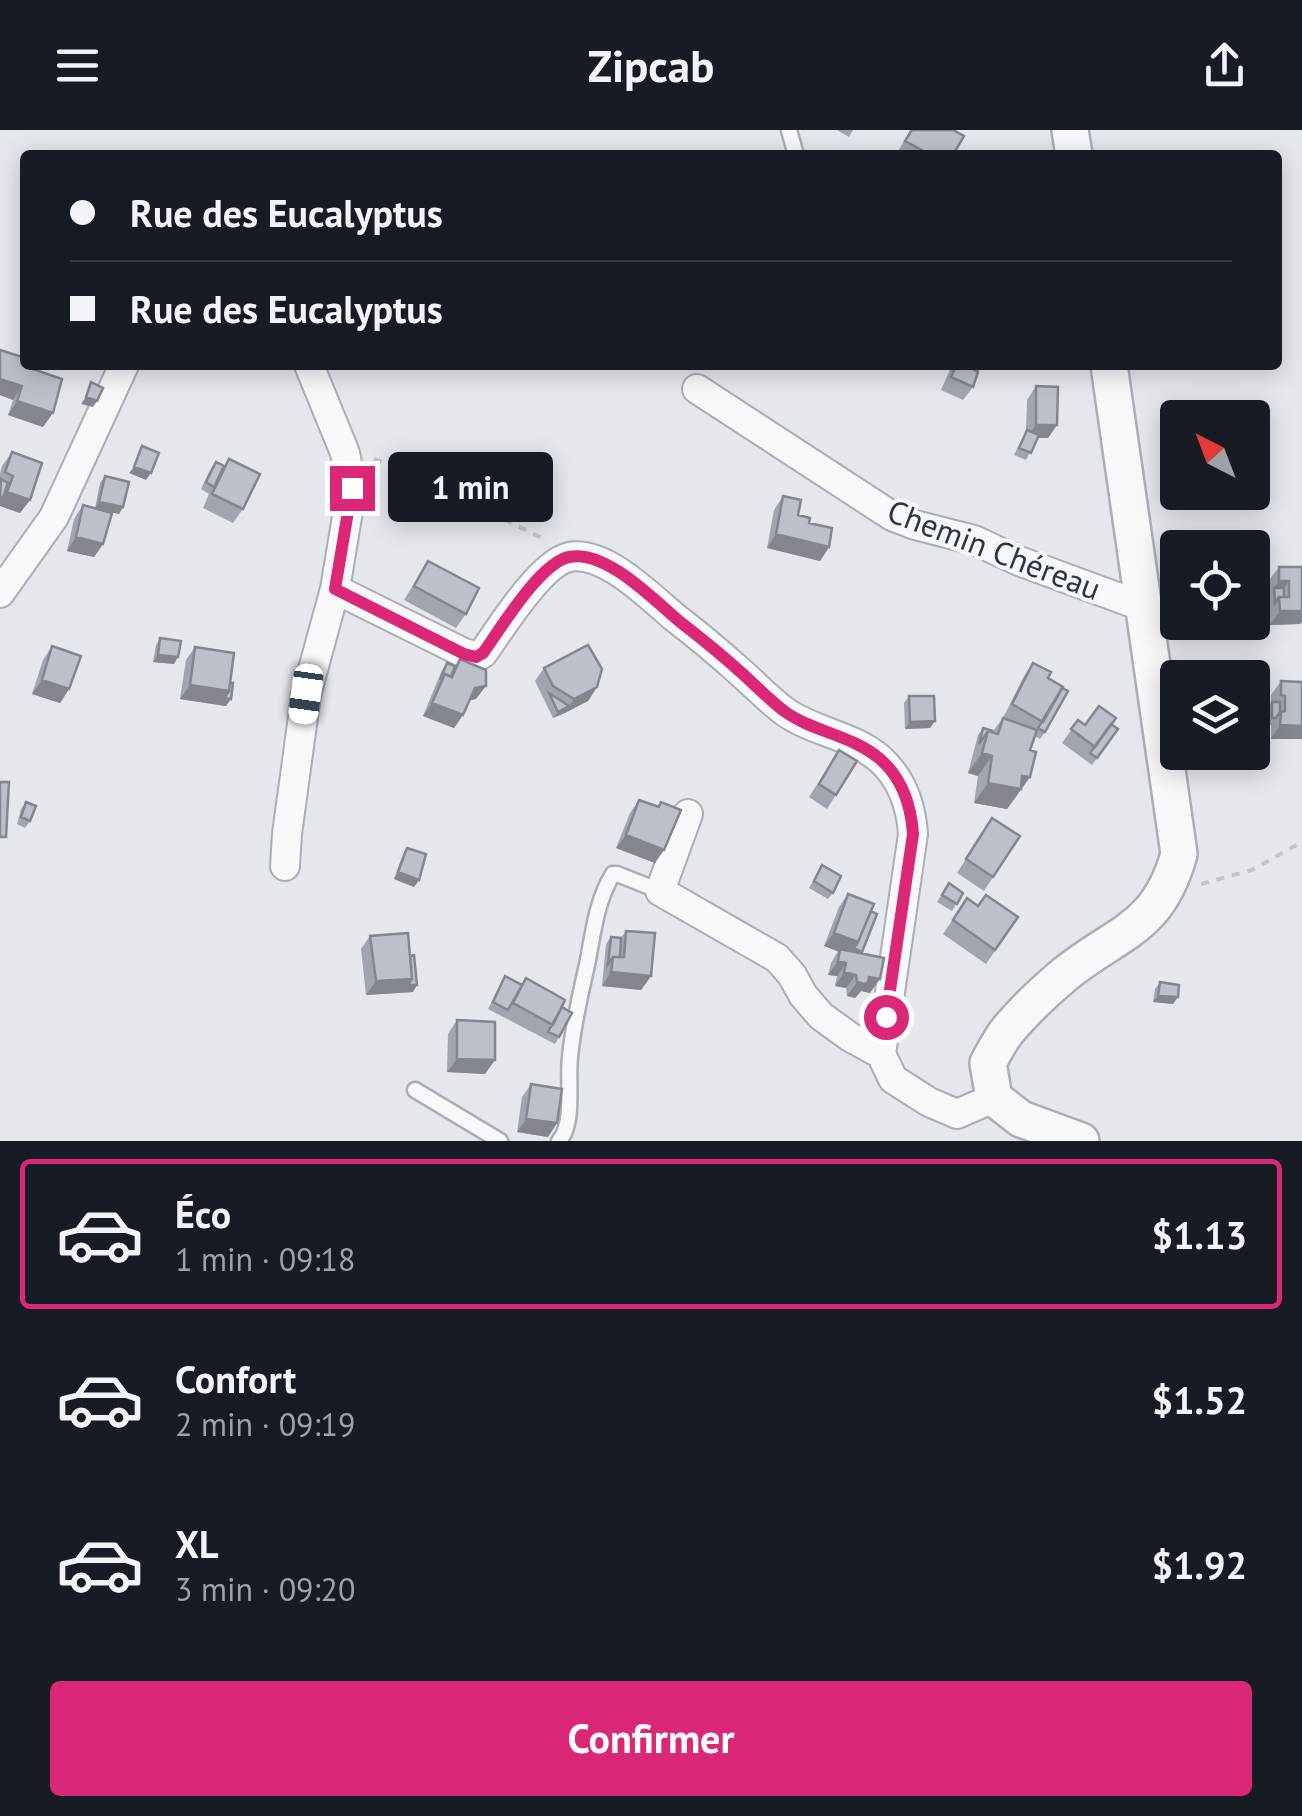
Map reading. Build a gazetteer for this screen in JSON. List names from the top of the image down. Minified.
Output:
{"streets":{"street":["Chemin Chéreau"]},"north":"top left","page":{"header":"Zipcab","banner":["Rue des Eucalyptus","Rue des Eucalyptus"],"bubble":"1 min","list":[{"name":"Éco","note":"1 min · 09:18","value":"$1.13"},{"name":"Confort","note":"2 min · 09:19","value":"$1.52"},{"name":"XL","note":"3 min · 09:20","value":"$1.92"}],"buttons":"Confirmer"}}
